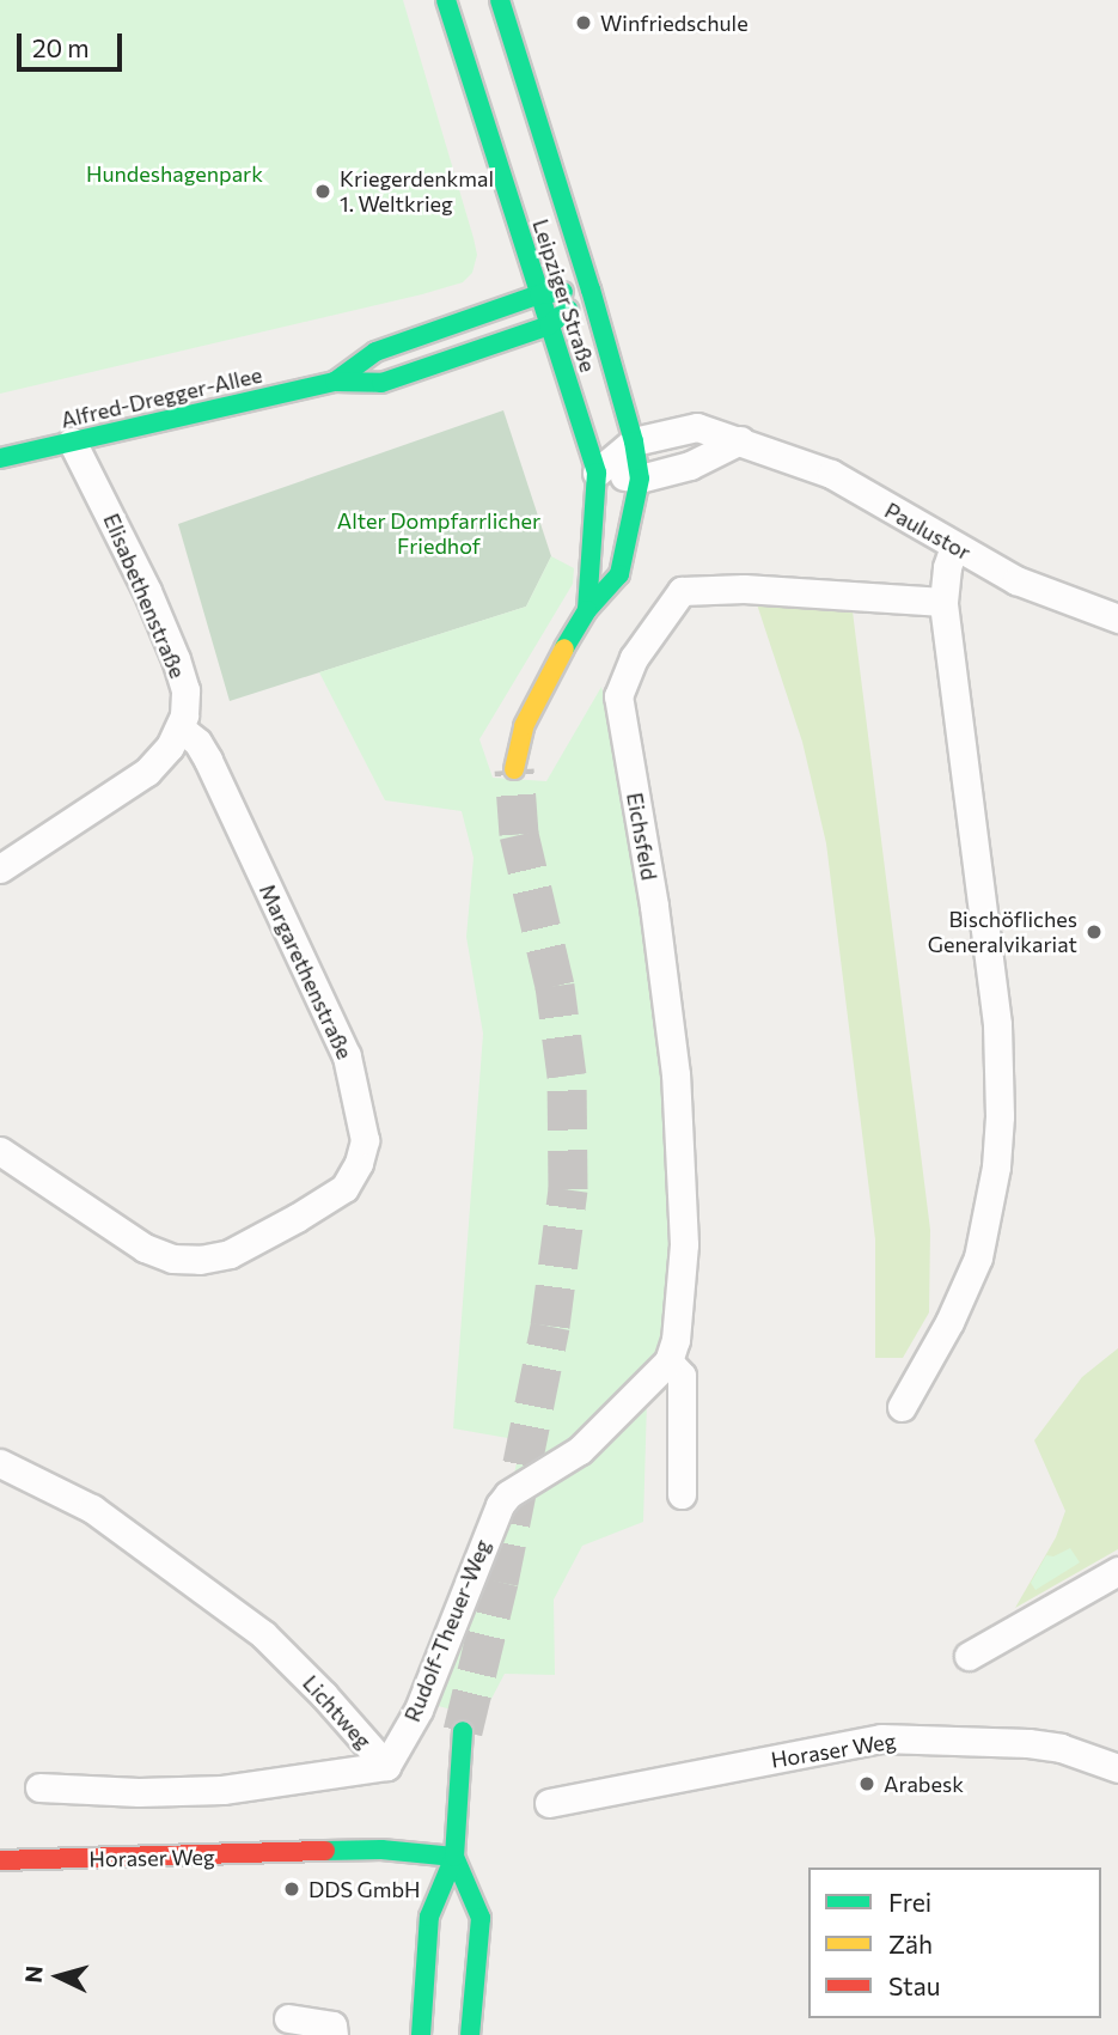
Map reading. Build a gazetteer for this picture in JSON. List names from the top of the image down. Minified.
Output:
{"streets":{"main road":["Leipziger Straße","Alfred-Dregger-Allee","Horaser Weg"],"street":["Paulustor","Elisabethenstraße","Eichsfeld","Margarethenstraße","Rudolf-Theuer-Weg","Lichtweg"]},"crossings":[["Leipziger Straße","Alfred-Dregger-Allee"],["Leipziger Straße","Paulustor"],["Alfred-Dregger-Allee","Elisabethenstraße"],["Elisabethenstraße","Margarethenstraße"],["Eichsfeld","Rudolf-Theuer-Weg"],["Rudolf-Theuer-Weg","Lichtweg"]],"parks":["Hundeshagenpark","Alter Dompfarrlicher Friedhof"],"places":["Winfriedschule","Kriegerdenkmal 1. Weltkrieg","Bischöfliches Generalvikariat","Arabesk","DDS GmbH"],"legend":["Frei","Zäh","Stau"],"scale_bar":"20 m","north":"left"}
